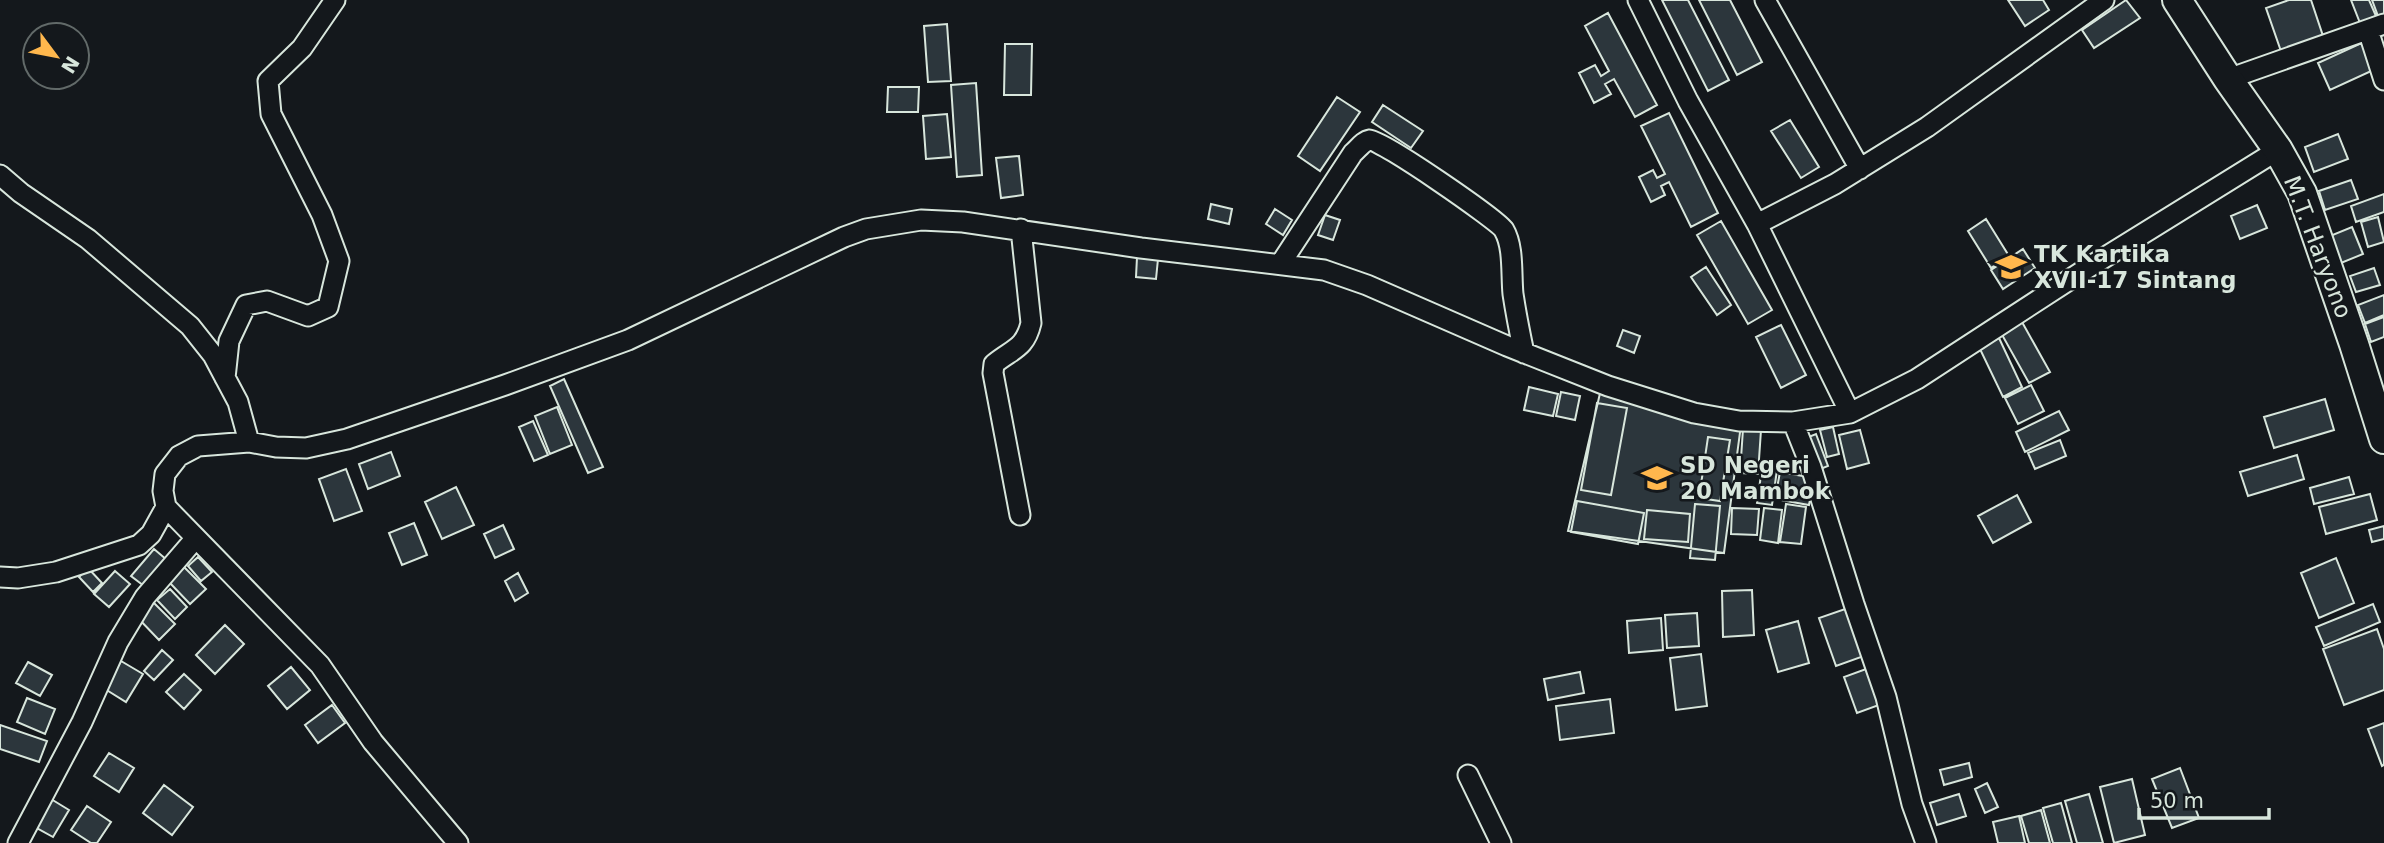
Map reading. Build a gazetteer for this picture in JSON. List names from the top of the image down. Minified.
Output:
{"streets":{"highway":["M.T. Haryono"]},"places":{"school or university":["TK Kartika XVII-17 Sintang","SD Negeri 20 Mambok"]},"scale_bar":"50 m","north":"bottom right"}
